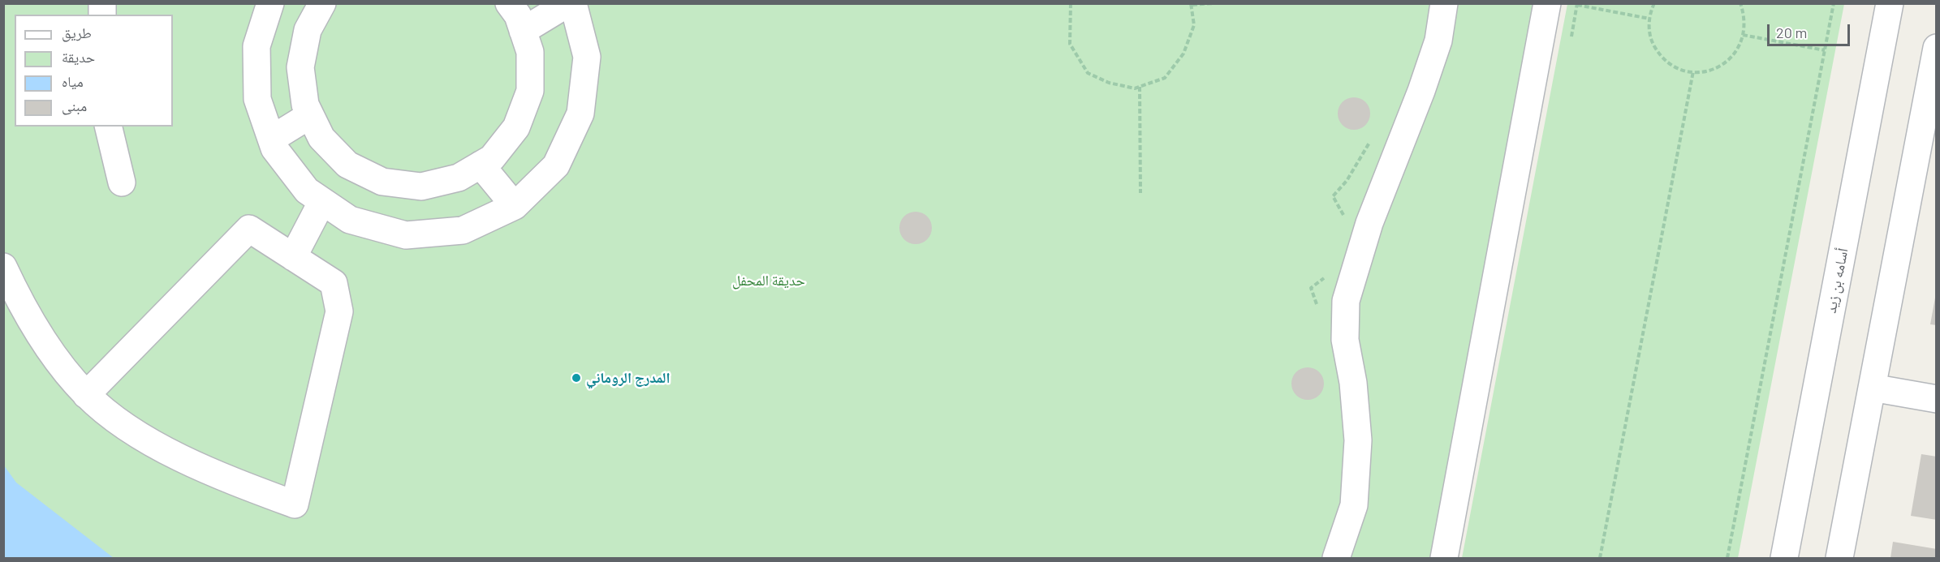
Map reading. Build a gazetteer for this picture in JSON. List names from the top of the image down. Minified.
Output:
{"streets":{"street":["أسامه بن زيد"]},"parks":["حديقة المحفل"],"places":["المدرج الروماني"],"legend":["طريق","حديقة","مياه","مبنى"],"scale_bar":"20 m"}
